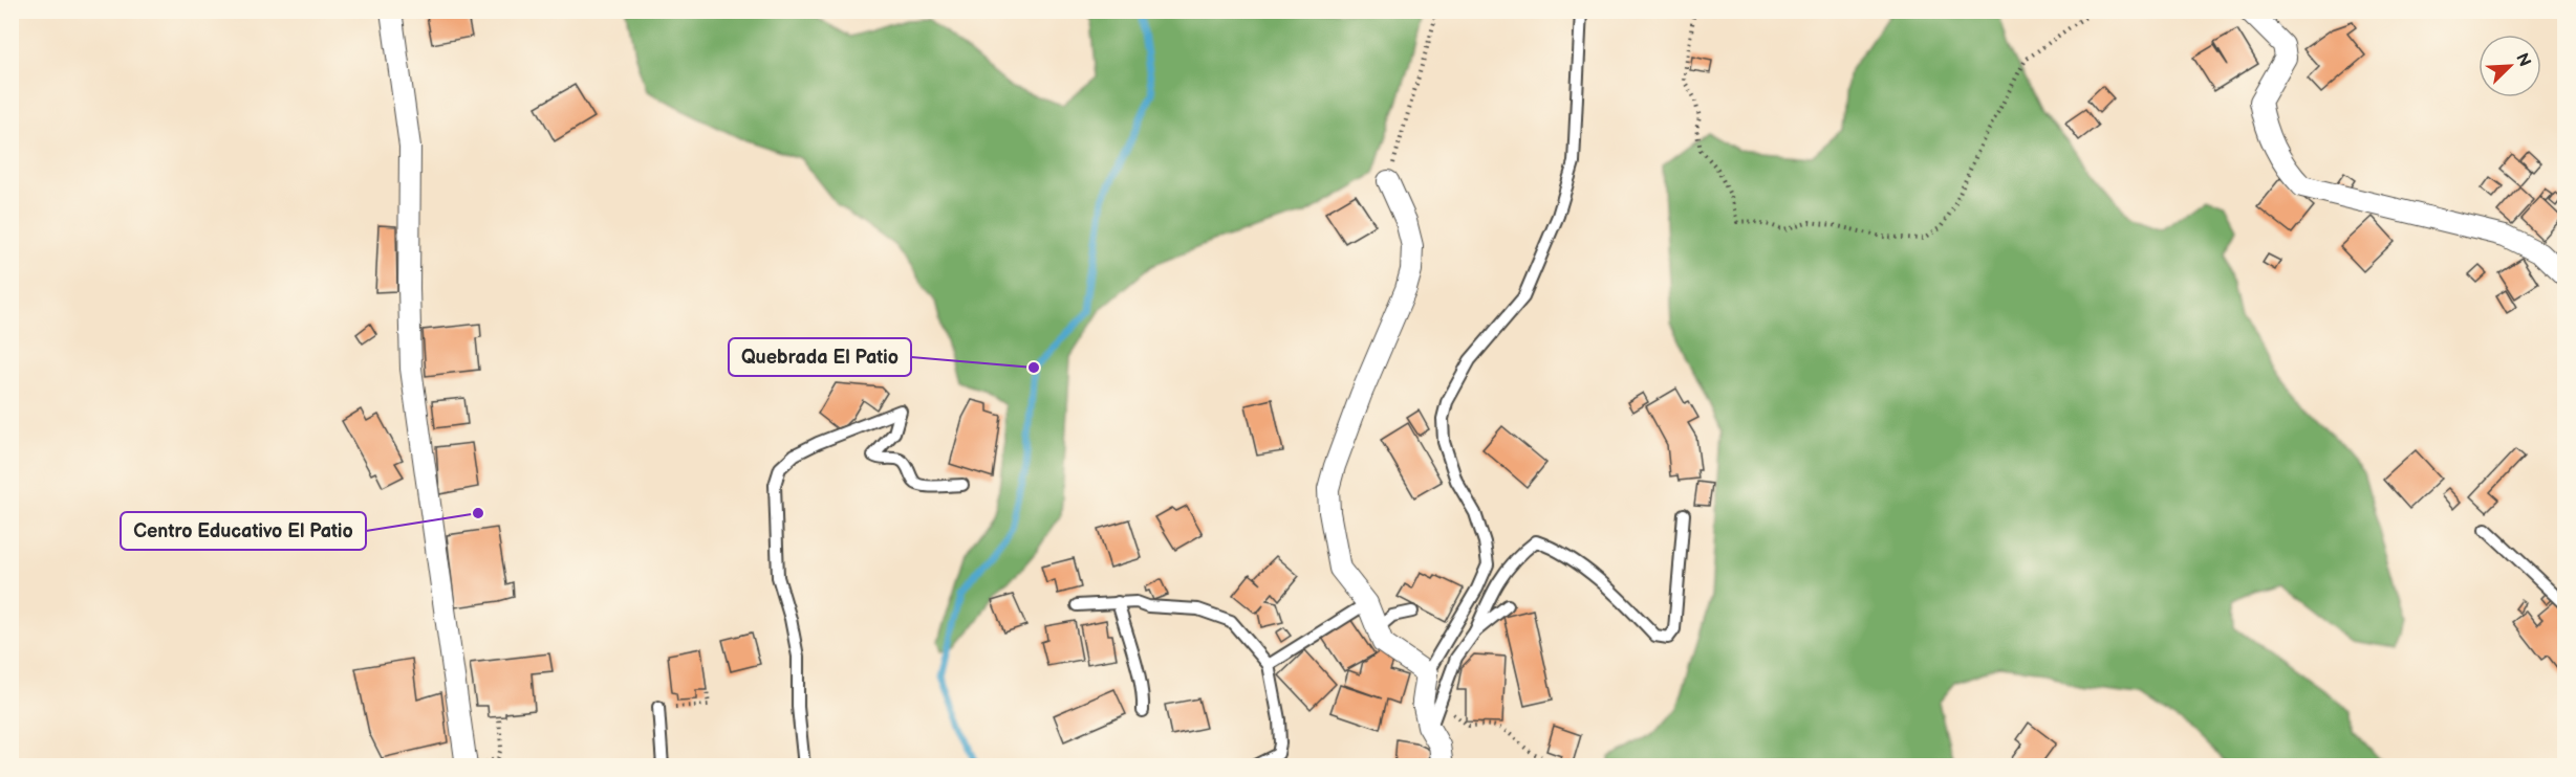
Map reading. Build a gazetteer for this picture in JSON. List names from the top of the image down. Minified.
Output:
{"places":["Quebrada El Patio","Centro Educativo El Patio"],"north":"top right"}
